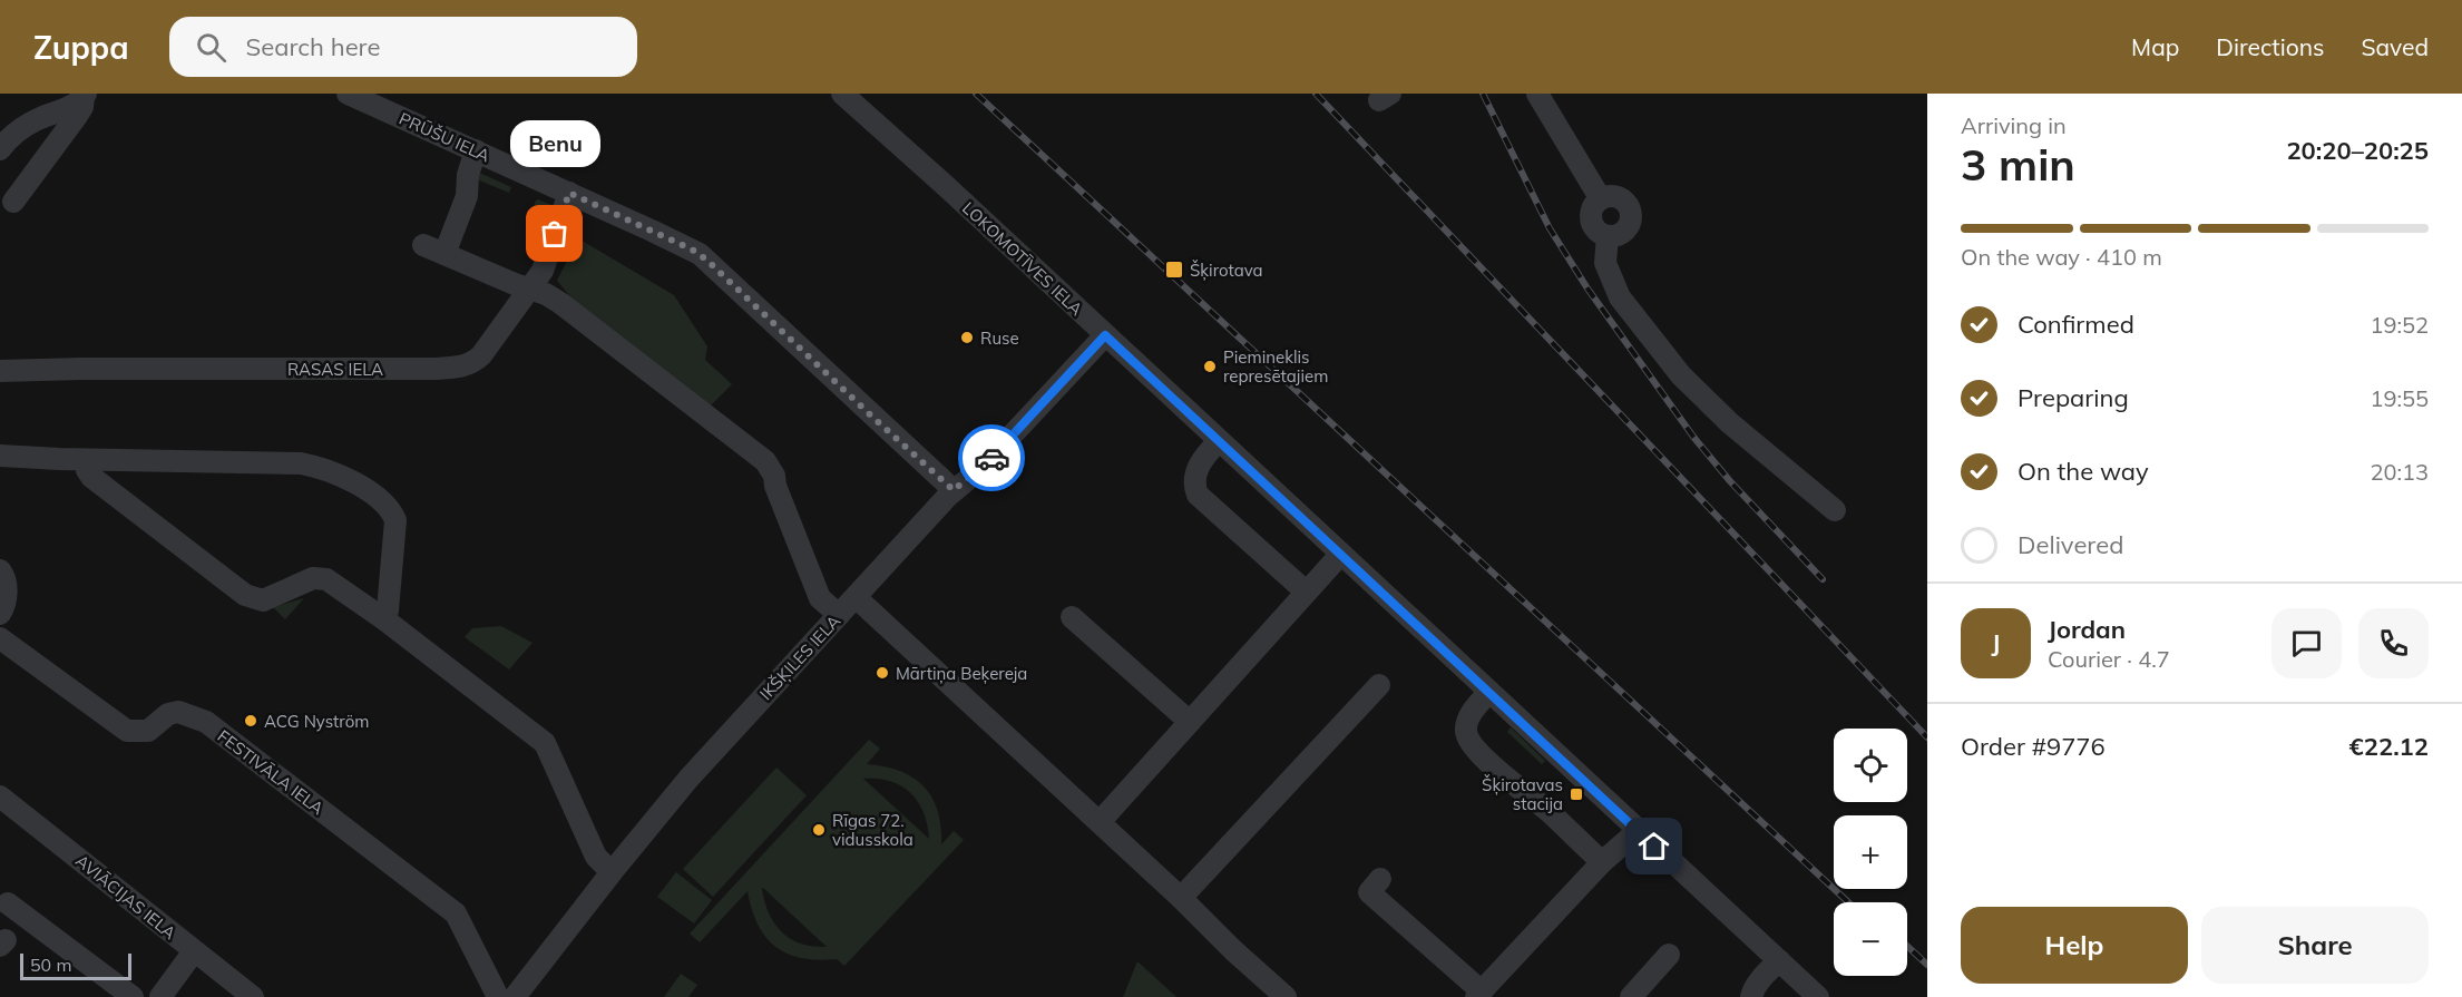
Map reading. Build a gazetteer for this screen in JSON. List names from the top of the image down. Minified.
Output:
{"streets":{"street":["PRŪŠU IELA","LOKOMOTĪVES IELA","RASAS IELA","IKŠĶILES IELA","FESTIVĀLA IELA","AVIĀCIJAS IELA"]},"crossings":[["PRŪŠU IELA","RASAS IELA"],["PRŪŠU IELA","IKŠĶILES IELA"],["LOKOMOTĪVES IELA","IKŠĶILES IELA"]],"places":{"other":["Benu","Ruse","Piemineklis represētajiem","Mārtiņa Beķereja","ACG Nyström","Rīgas 72. vidusskola"],"transit":["Šķirotava","Šķirotavas stacija"]},"scale_bar":"50 m","page":{"header":"Zuppa","search":"Search here","nav":["Map","Directions","Saved"],"heading":["3 min","Arriving in","20:20–20:25"],"panel":["Jordan","Courier · 4.7","Order #9776","€22.12"],"bubble":"Benu","bar":"On the way · 410 m","list":[["Confirmed","19:52"],["Preparing","19:55"],["On the way","20:13"],"Delivered"],"round":"J","map_buttons":["+","−"],"buttons":["Help","Share"],"scale":"50 m"}}
